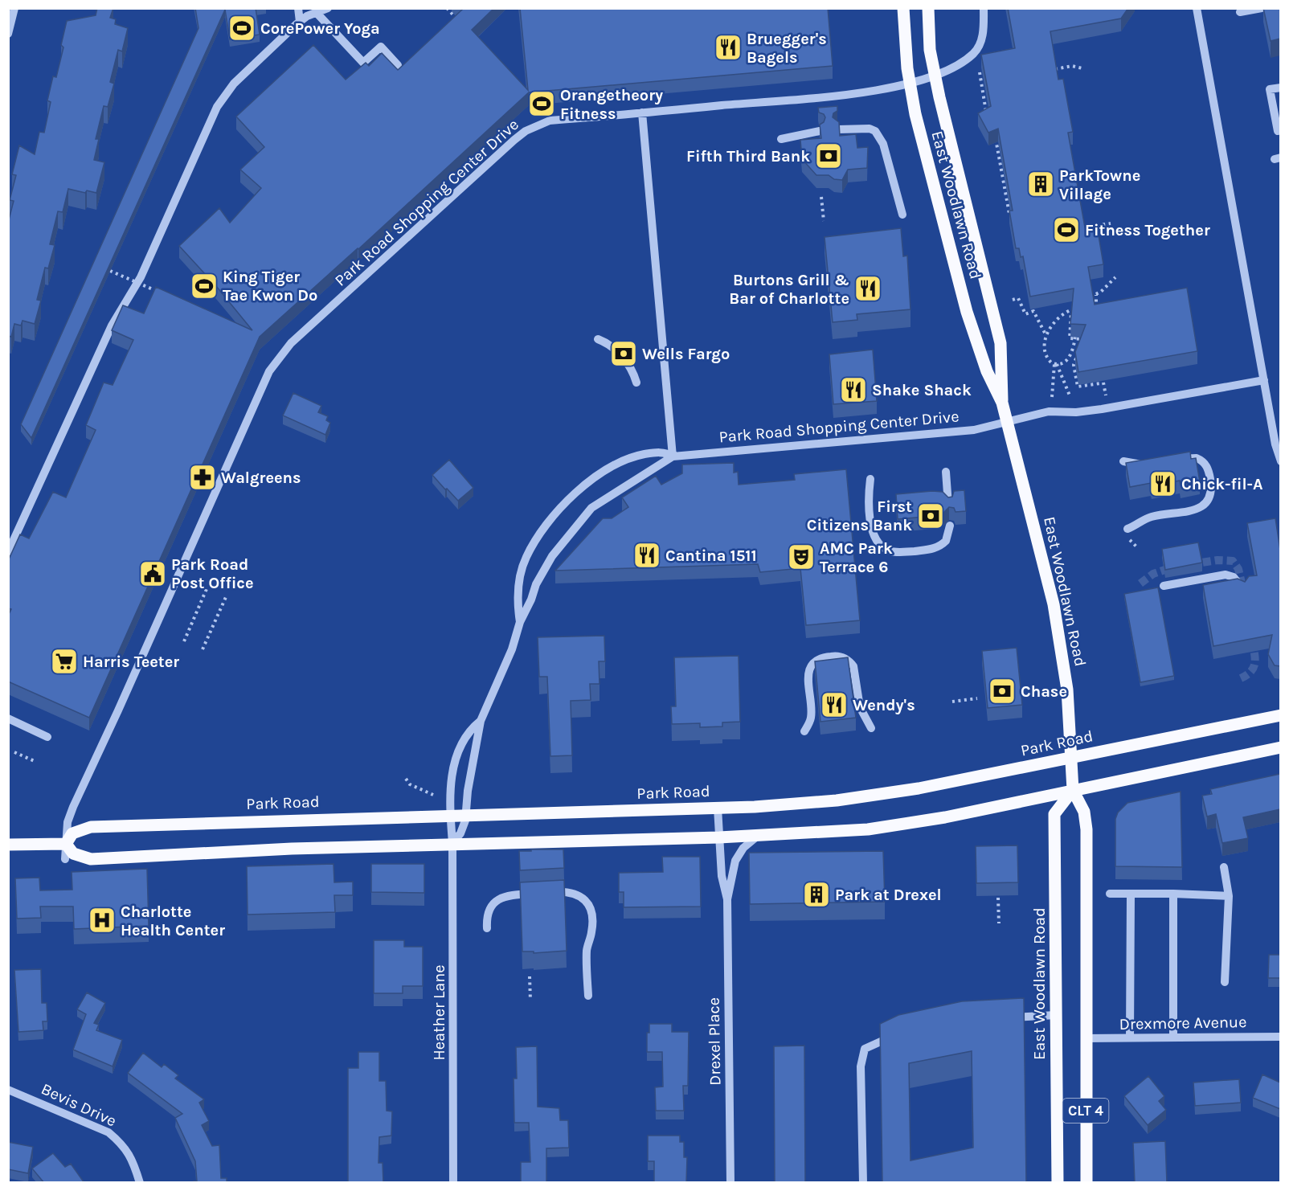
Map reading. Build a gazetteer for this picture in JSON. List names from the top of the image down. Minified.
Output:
{"streets":{"main road":["East Woodlawn Road","Park Road","CLT 4"],"street":["Park Road Shopping Center Drive","Heather Lane","Drexmore Avenue","Drexel Place","Bevis Drive"]},"crossings":[["Park Road Shopping Center Drive","East Woodlawn Road"],["Park Road Shopping Center Drive","Park Road"],["Park Road Shopping Center Drive","Heather Lane"],["East Woodlawn Road","Park Road"],["East Woodlawn Road","Drexmore Avenue"],["Park Road","Drexel Place"]],"places":{"sports":["CorePower Yoga","Orangetheory Fitness","Fitness Together","King Tiger Tae Kwon Do"],"restaurant":["Bruegger's Bagels","Burtons Grill & Bar of Charlotte","Shake Shack","Chick-fil-A","Cantina 1511","Wendy's"],"bank":["Fifth Third Bank","Wells Fargo","First Citizens Bank","Chase"],"building":["ParkTowne Village","Park at Drexel"],"pharmacy":["Walgreens"],"theatre":["AMC Park Terrace 6"],"public building":["Park Road Post Office"],"supermarket":["Harris Teeter"],"hospital":["Charlotte Health Center"]}}
